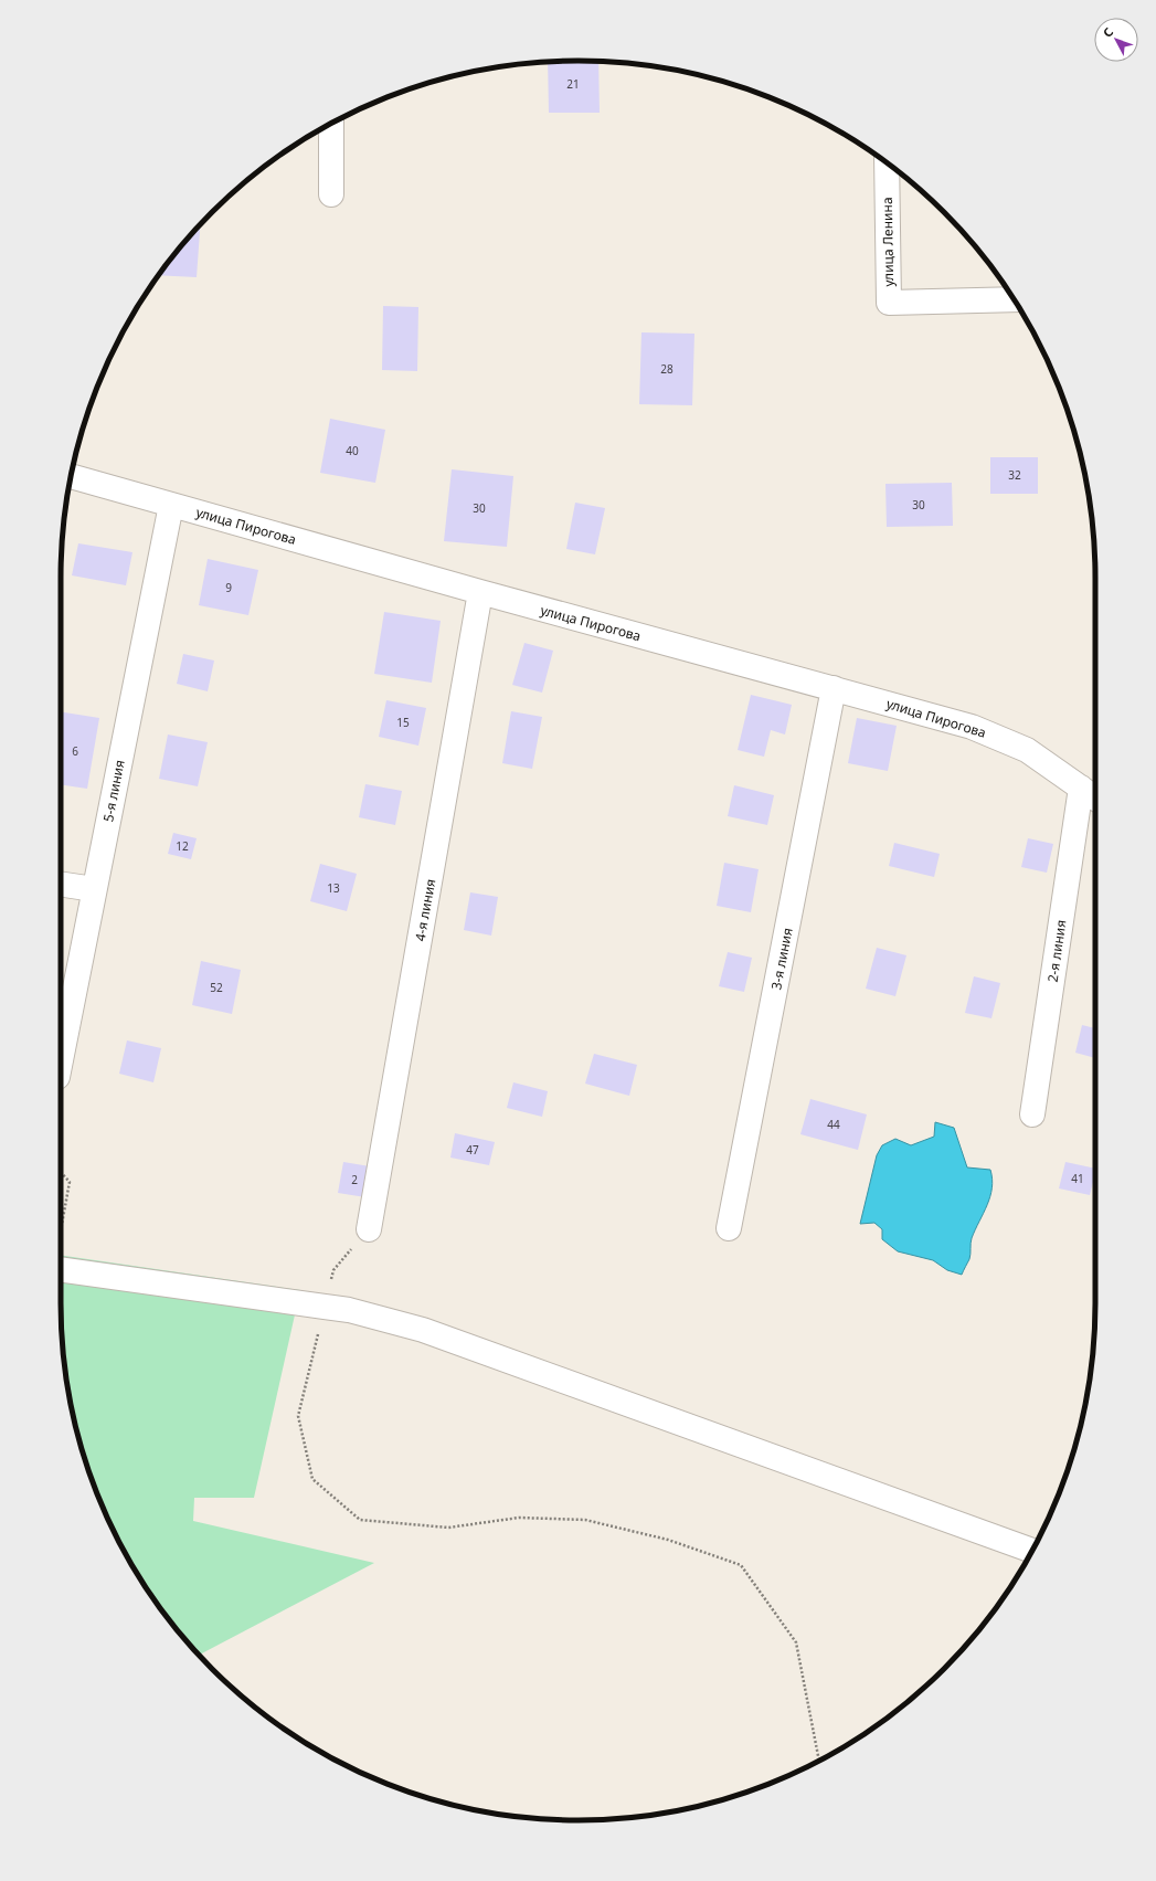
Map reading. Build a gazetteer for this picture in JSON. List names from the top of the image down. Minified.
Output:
{"streets":{"street":["улица Ленина","улица Пирогова","5-я линия","4-я линия","2-я линия","3-я линия"]},"crossings":[["улица Пирогова","5-я линия"],["улица Пирогова","4-я линия"],["улица Пирогова","2-я линия"],["улица Пирогова","3-я линия"]],"house_numbers":["21","28","40","32","30","30","9","15","6","12","13","52","44","47","41","2"],"north":"top left"}
